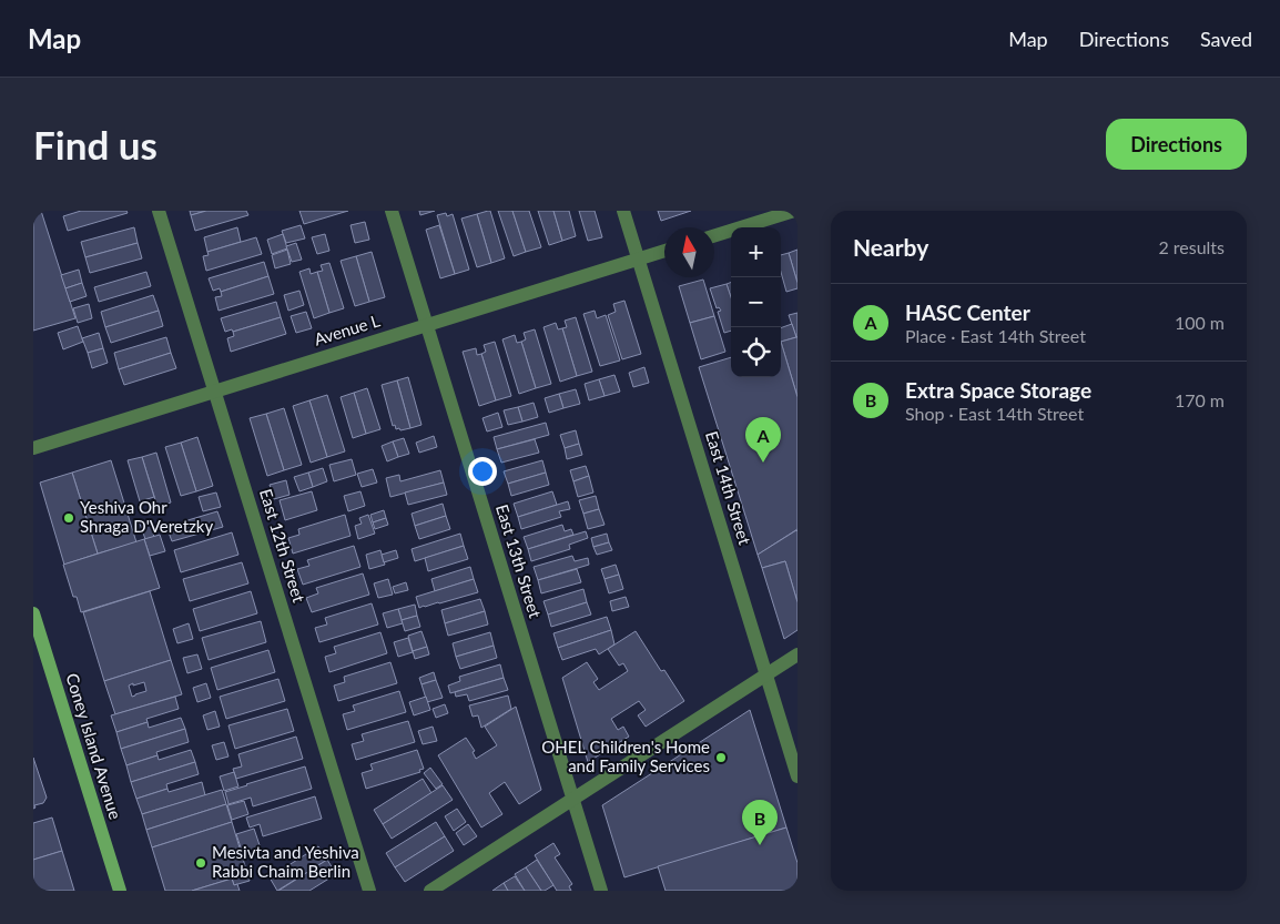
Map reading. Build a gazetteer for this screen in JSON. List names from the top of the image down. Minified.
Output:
{"streets":{"main road":["Coney Island Avenue"],"street":["Avenue L","East 14th Street","East 12th Street","East 13th Street"]},"crossings":[["Avenue L","East 14th Street"],["Avenue L","East 12th Street"],["Avenue L","East 13th Street"]],"places":["Yeshiva Ohr Shraga D'Veretzky","OHEL Children's Home and Family Services","Mesivta and Yeshiva Rabbi Chaim Berlin"],"north":"top","page":{"header":"Map","nav":["Map","Directions","Saved"],"buttons":"Directions","title":"Find us","heading":["Nearby","2 results"],"map_buttons":["+","−"],"list":[{"mark":"A","name":"HASC Center","note":"Place · East 14th Street","value":"100 m"},{"mark":"B","name":"Extra Space Storage","note":"Shop · East 14th Street","value":"170 m"}],"pins":["A","B"]}}
